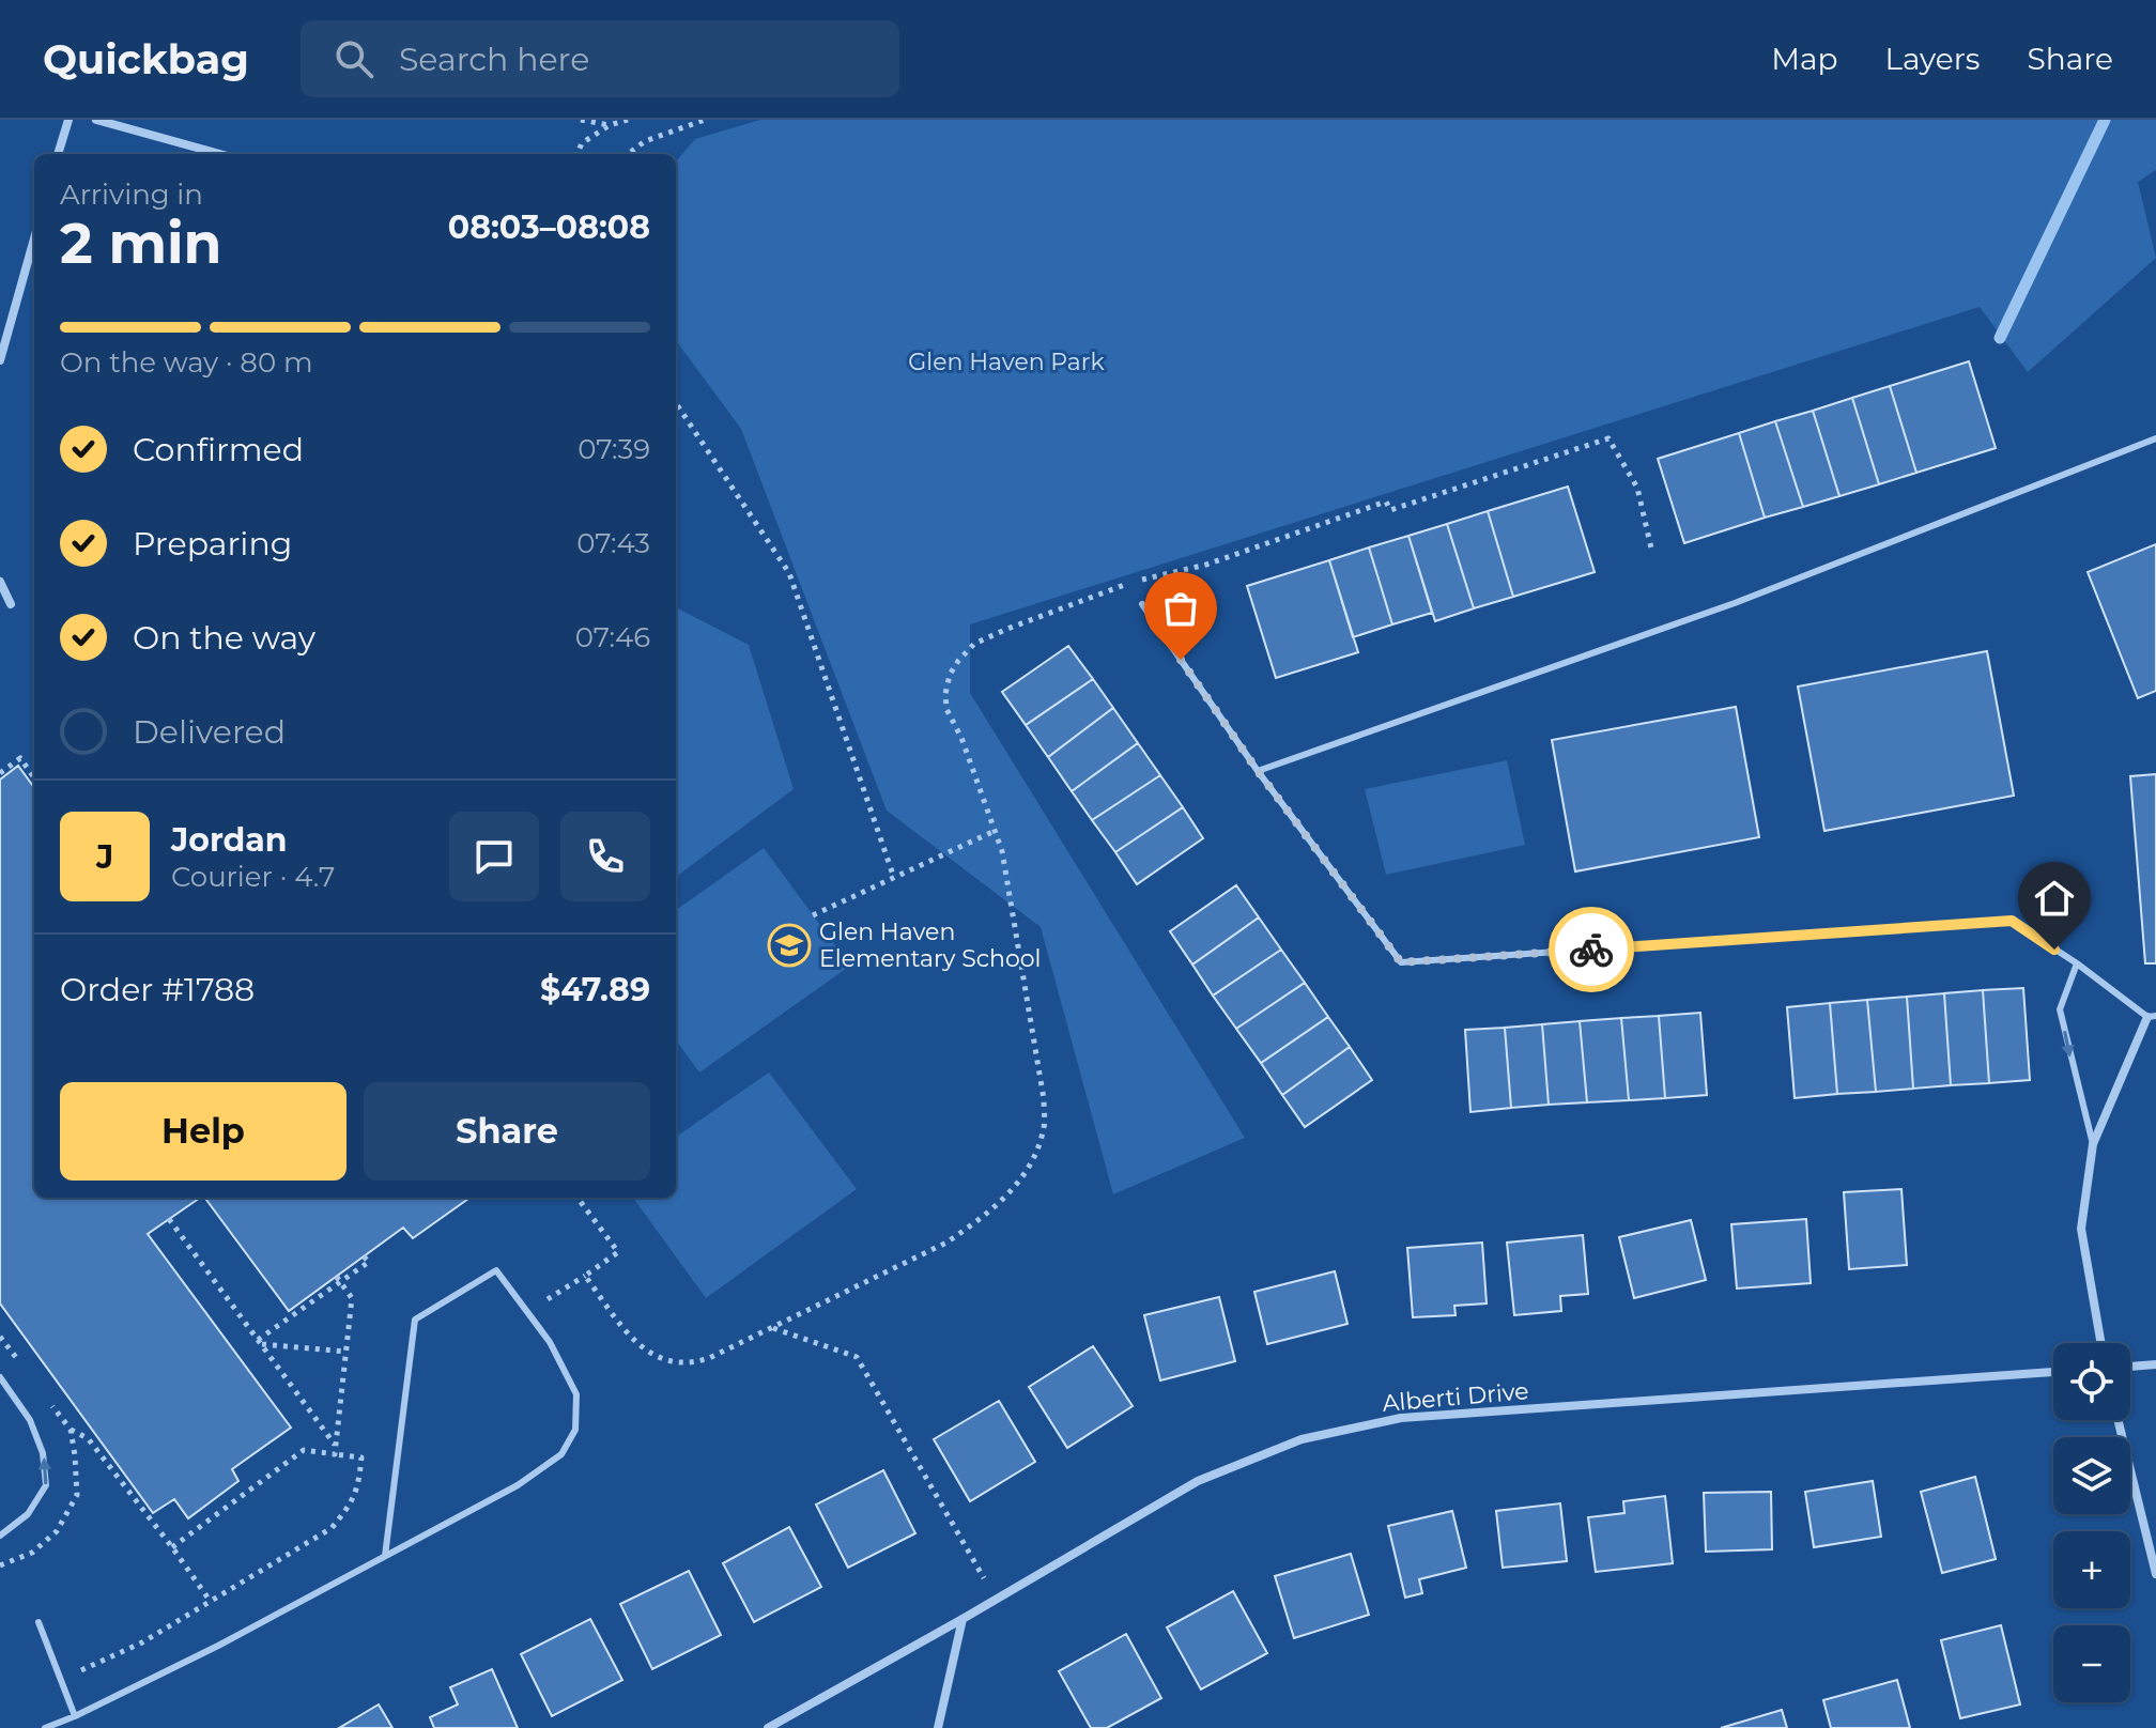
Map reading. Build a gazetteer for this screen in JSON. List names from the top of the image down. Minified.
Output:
{"streets":{"street":["Alberti Drive"]},"parks":["Glen Haven Park"],"places":{"school or university":["Glen Haven Elementary School"]},"page":{"header":"Quickbag","search":"Search here","nav":["Map","Layers","Share"],"heading":["2 min","Arriving in","08:03–08:08"],"panel":["Jordan","Courier · 4.7","Order #1788","$47.89"],"bar":"On the way · 80 m","list":[["Confirmed","07:39"],["Preparing","07:43"],["On the way","07:46"],"Delivered"],"round":"J","buttons":["Help","Share"],"map_buttons":["+","−"]}}
